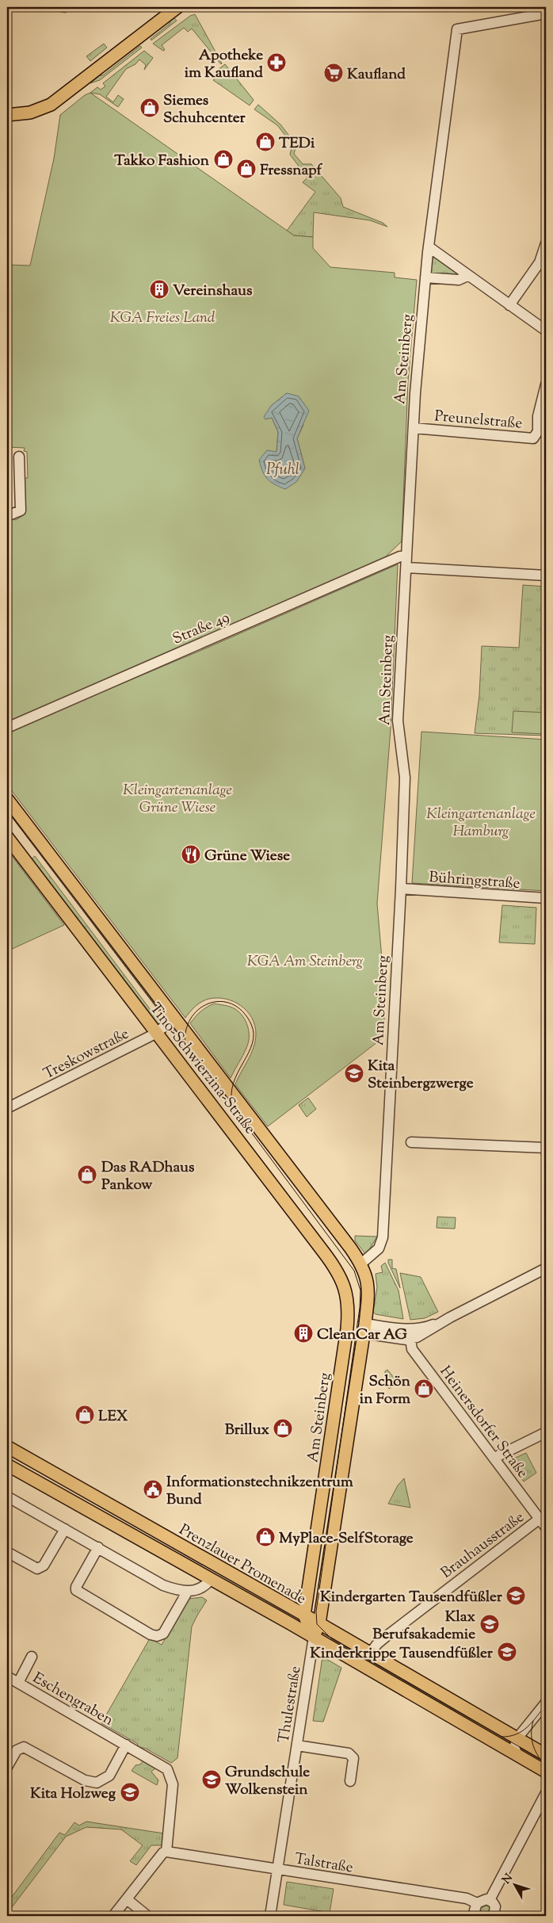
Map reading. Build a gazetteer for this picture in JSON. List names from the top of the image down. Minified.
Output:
{"streets":{"main road":["Am Steinberg","Tino-Schwierzina-Straße","Prenzlauer Promenade"],"street":["Preunelstraße","Straße 49","Bühringstraße","Treskowstraße","Heinersdorfer Straße","Brauhausstraße","Eschengraben","Thulestraße","Talstraße"]},"crossings":[["Am Steinberg","Preunelstraße"],["Am Steinberg","Straße 49"],["Am Steinberg","Bühringstraße"],["Am Steinberg","Tino-Schwierzina-Straße"],["Am Steinberg","Prenzlauer Promenade"],["Am Steinberg","Thulestraße"],["Treskowstraße","Tino-Schwierzina-Straße"],["Heinersdorfer Straße","Brauhausstraße"],["Brauhausstraße","Prenzlauer Promenade"],["Prenzlauer Promenade","Thulestraße"],["Eschengraben","Talstraße"],["Thulestraße","Talstraße"]],"water":["Pfuhl"],"parks":["KGA Freies Land","Kleingartenanlage Grüne Wiese","Kleingartenanlage Hamburg","KGA Am Steinberg"],"places":{"pharmacy":["Apotheke im Kaufland"],"supermarket":["Kaufland"],"shop":["Siemes Schuhcenter","TEDi","Takko Fashion","Fressnapf","Das RADhaus Pankow","Schön in Form","LEX","Brillux","MyPlace-SelfStorage"],"building":["Vereinshaus","CleanCar AG"],"restaurant":["Grüne Wiese"],"school or university":["Kita Steinbergzwerge","Kindergarten Tausendfüßler","Klax Berufsakademie","Kinderkrippe Tausendfüßler","Grundschule Wolkenstein","Kita Holzweg"],"public building":["Informationstechnikzentrum Bund"]},"north":"top left"}
